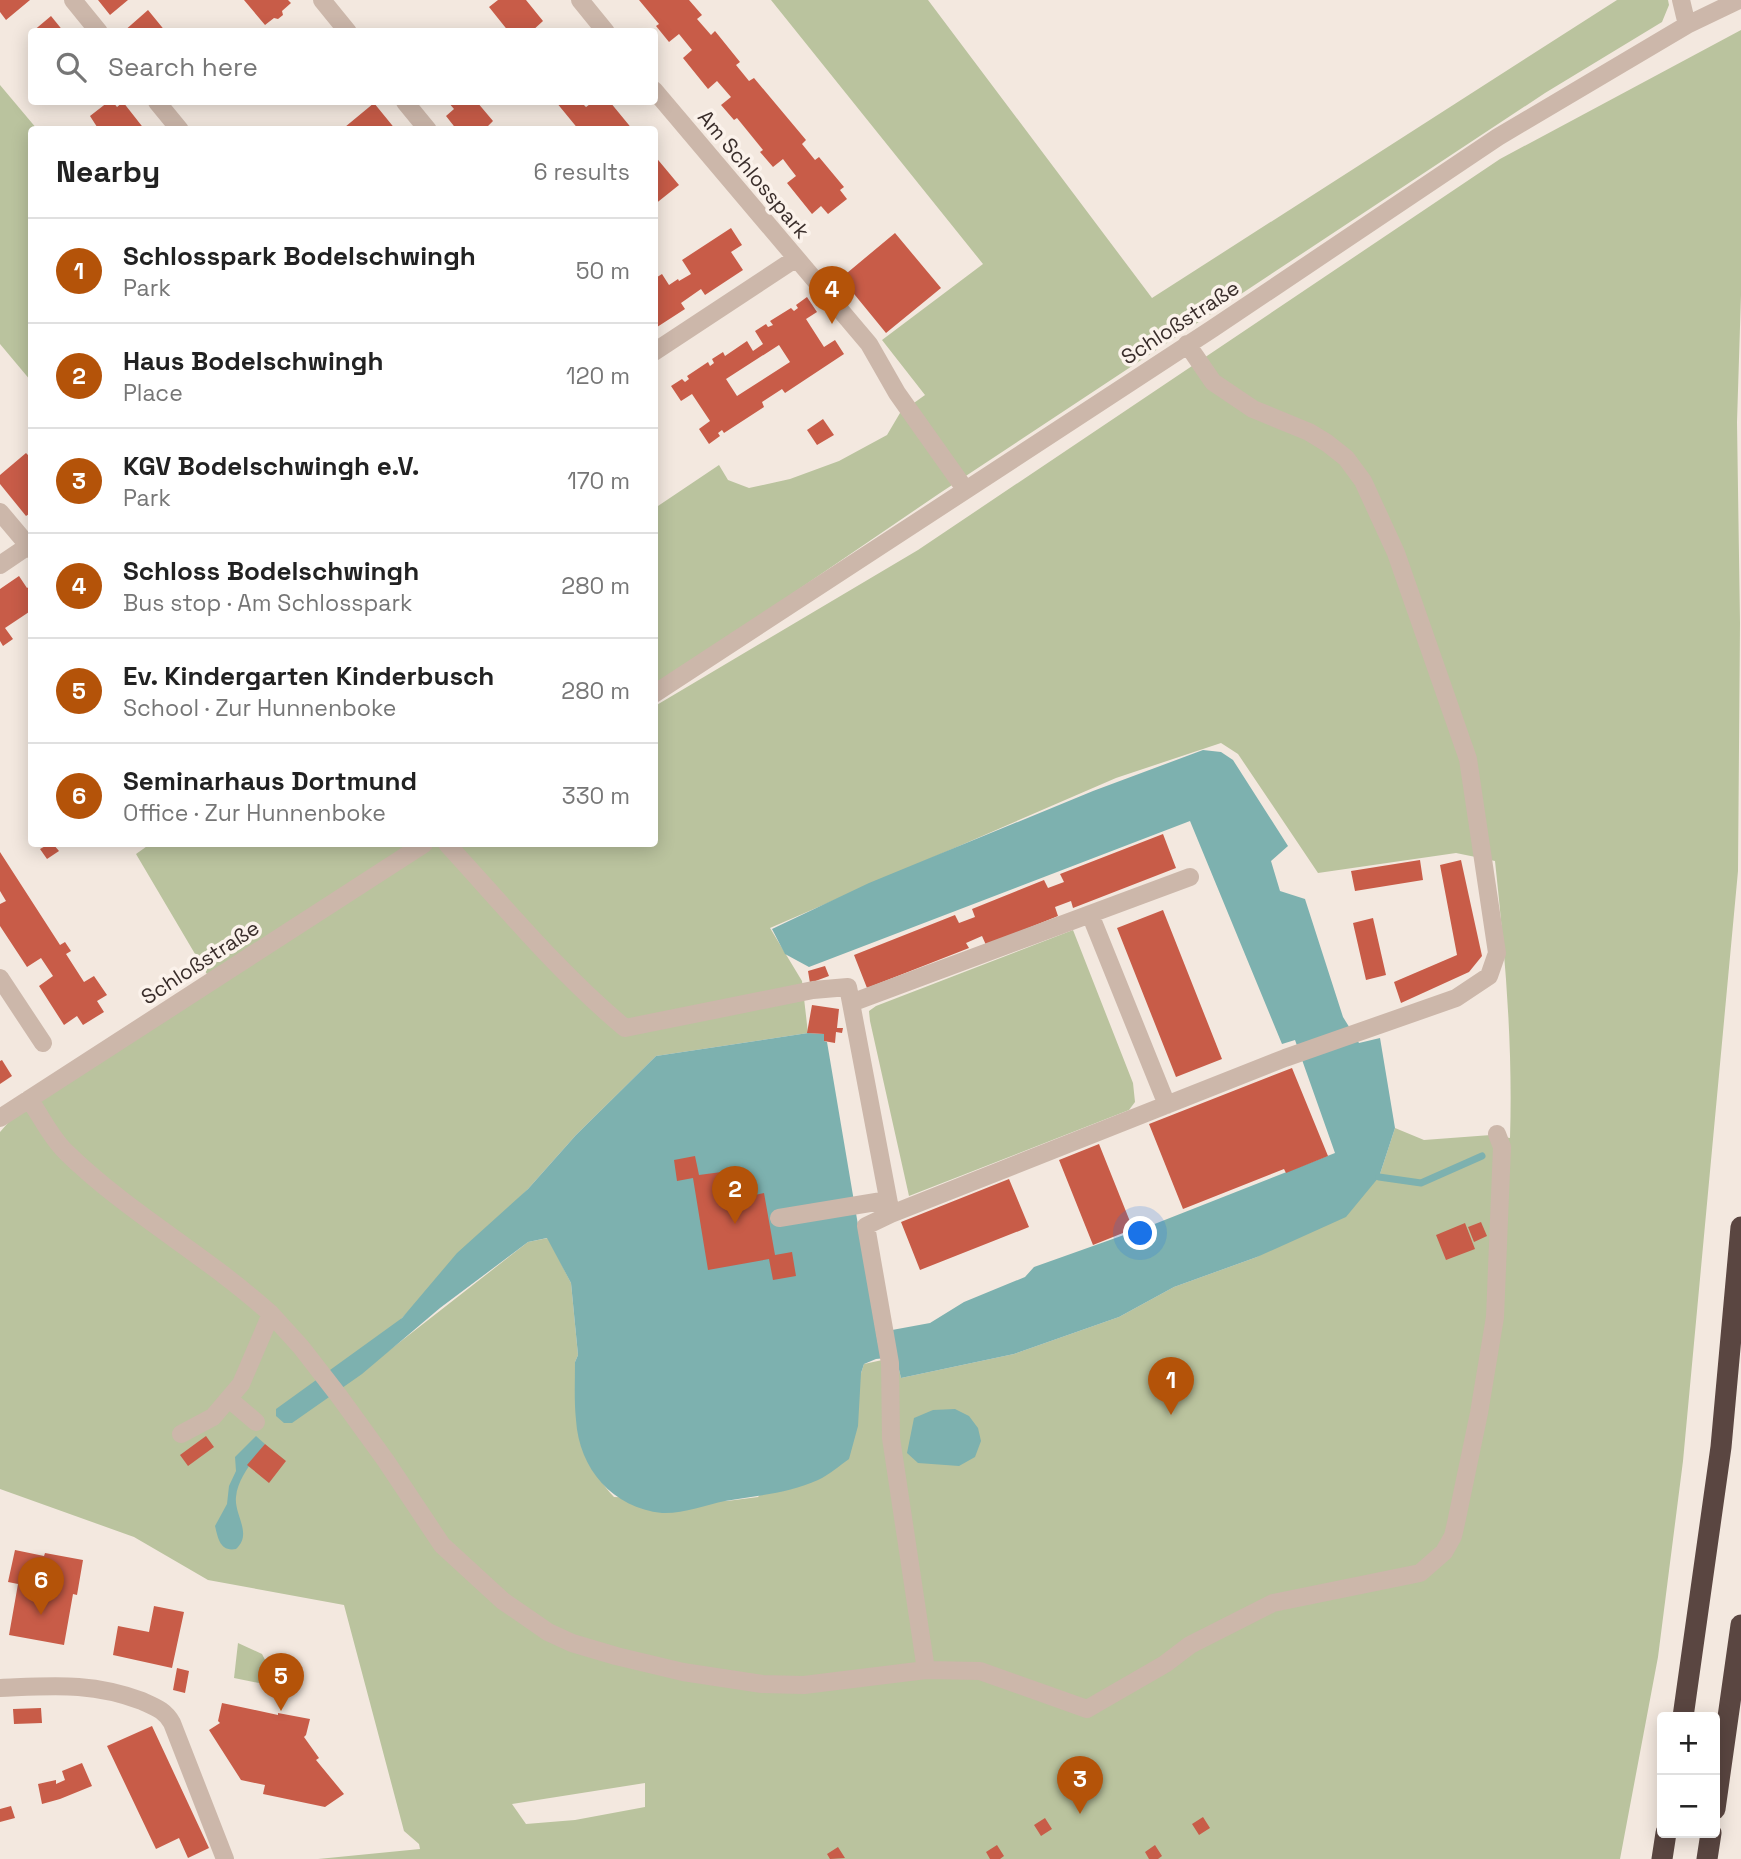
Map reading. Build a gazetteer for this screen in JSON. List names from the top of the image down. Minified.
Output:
{"streets":{"street":["Am Schlosspark","Schloßstraße"]},"crossings":[["Am Schlosspark","Schloßstraße"]],"page":{"search":"Search here","heading":["Nearby","6 results"],"list":[{"mark":"1","name":"Schlosspark Bodelschwingh","note":"Park","value":"50 m"},{"mark":"2","name":"Haus Bodelschwingh","note":"Place","value":"120 m"},{"mark":"3","name":"KGV Bodelschwingh e.V.","note":"Park","value":"170 m"},{"mark":"4","name":"Schloss Bodelschwingh","note":"Bus stop · Am Schlosspark","value":"280 m"},{"mark":"5","name":"Ev. Kindergarten Kinderbusch","note":"School · Zur Hunnenboke","value":"280 m"},{"mark":"6","name":"Seminarhaus Dortmund","note":"Office · Zur Hunnenboke","value":"330 m"}],"pins":["4","2","1","6","5","3"],"map_buttons":["+","−"]}}
